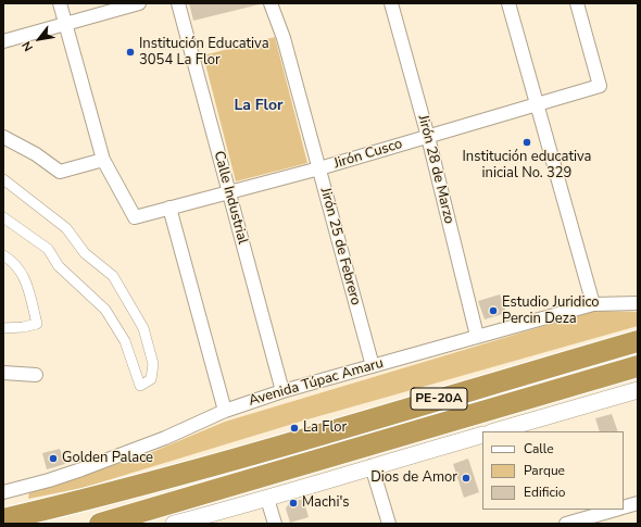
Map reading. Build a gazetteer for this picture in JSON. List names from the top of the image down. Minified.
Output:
{"streets":{"highway":["PE-20A"],"street":["Jirón Cusco","Jirón 28 de Marzo","Calle Industrial","Jirón 25 de Febrero","Avenida Túpac Amaru"]},"crossings":[["Jirón Cusco","Jirón 28 de Marzo"],["Jirón Cusco","Calle Industrial"],["Jirón Cusco","Jirón 25 de Febrero"],["Jirón 28 de Marzo","Avenida Túpac Amaru"],["Calle Industrial","Avenida Túpac Amaru"],["Jirón 25 de Febrero","Avenida Túpac Amaru"]],"districts":["La Flor"],"places":["Institución Educativa 3054 La Flor","Institución educativa inicial No. 329","Estudio Juridico Percin Deza","La Flor","Golden Palace","Dios de Amor","Machi's"],"legend":["Calle","Parque","Edificio"],"north":"bottom left"}
